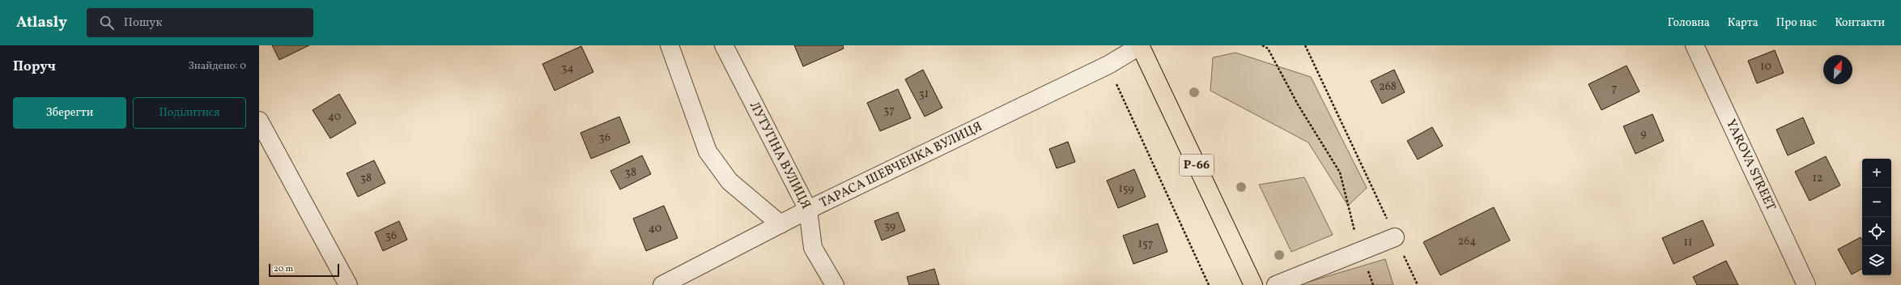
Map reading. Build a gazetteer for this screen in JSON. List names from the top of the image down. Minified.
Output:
{"streets":{"main road":["Р-66"],"street":["ЛУТУГІНА ВУЛИЦЯ","ТАРАСА ШЕВЧЕНКА ВУЛИЦЯ","YAROVA STREET"]},"crossings":[["ЛУТУГІНА ВУЛИЦЯ","ТАРАСА ШЕВЧЕНКА ВУЛИЦЯ"],["ТАРАСА ШЕВЧЕНКА ВУЛИЦЯ","Р-66"]],"house_numbers":["10","34","268","7","31","37","40","9","36","38","38","12","159","39","40","36","264","11","157"],"scale_bar":"20 m","north":"top right","page":{"header":"Atlasly","search":"Пошук","nav":["Головна","Карта","Про нас","Контакти"],"heading":["Поруч","Знайдено: 0"],"buttons":["Зберегти","Поділитися"],"map_buttons":["+","−"],"scale":"20 m"}}
